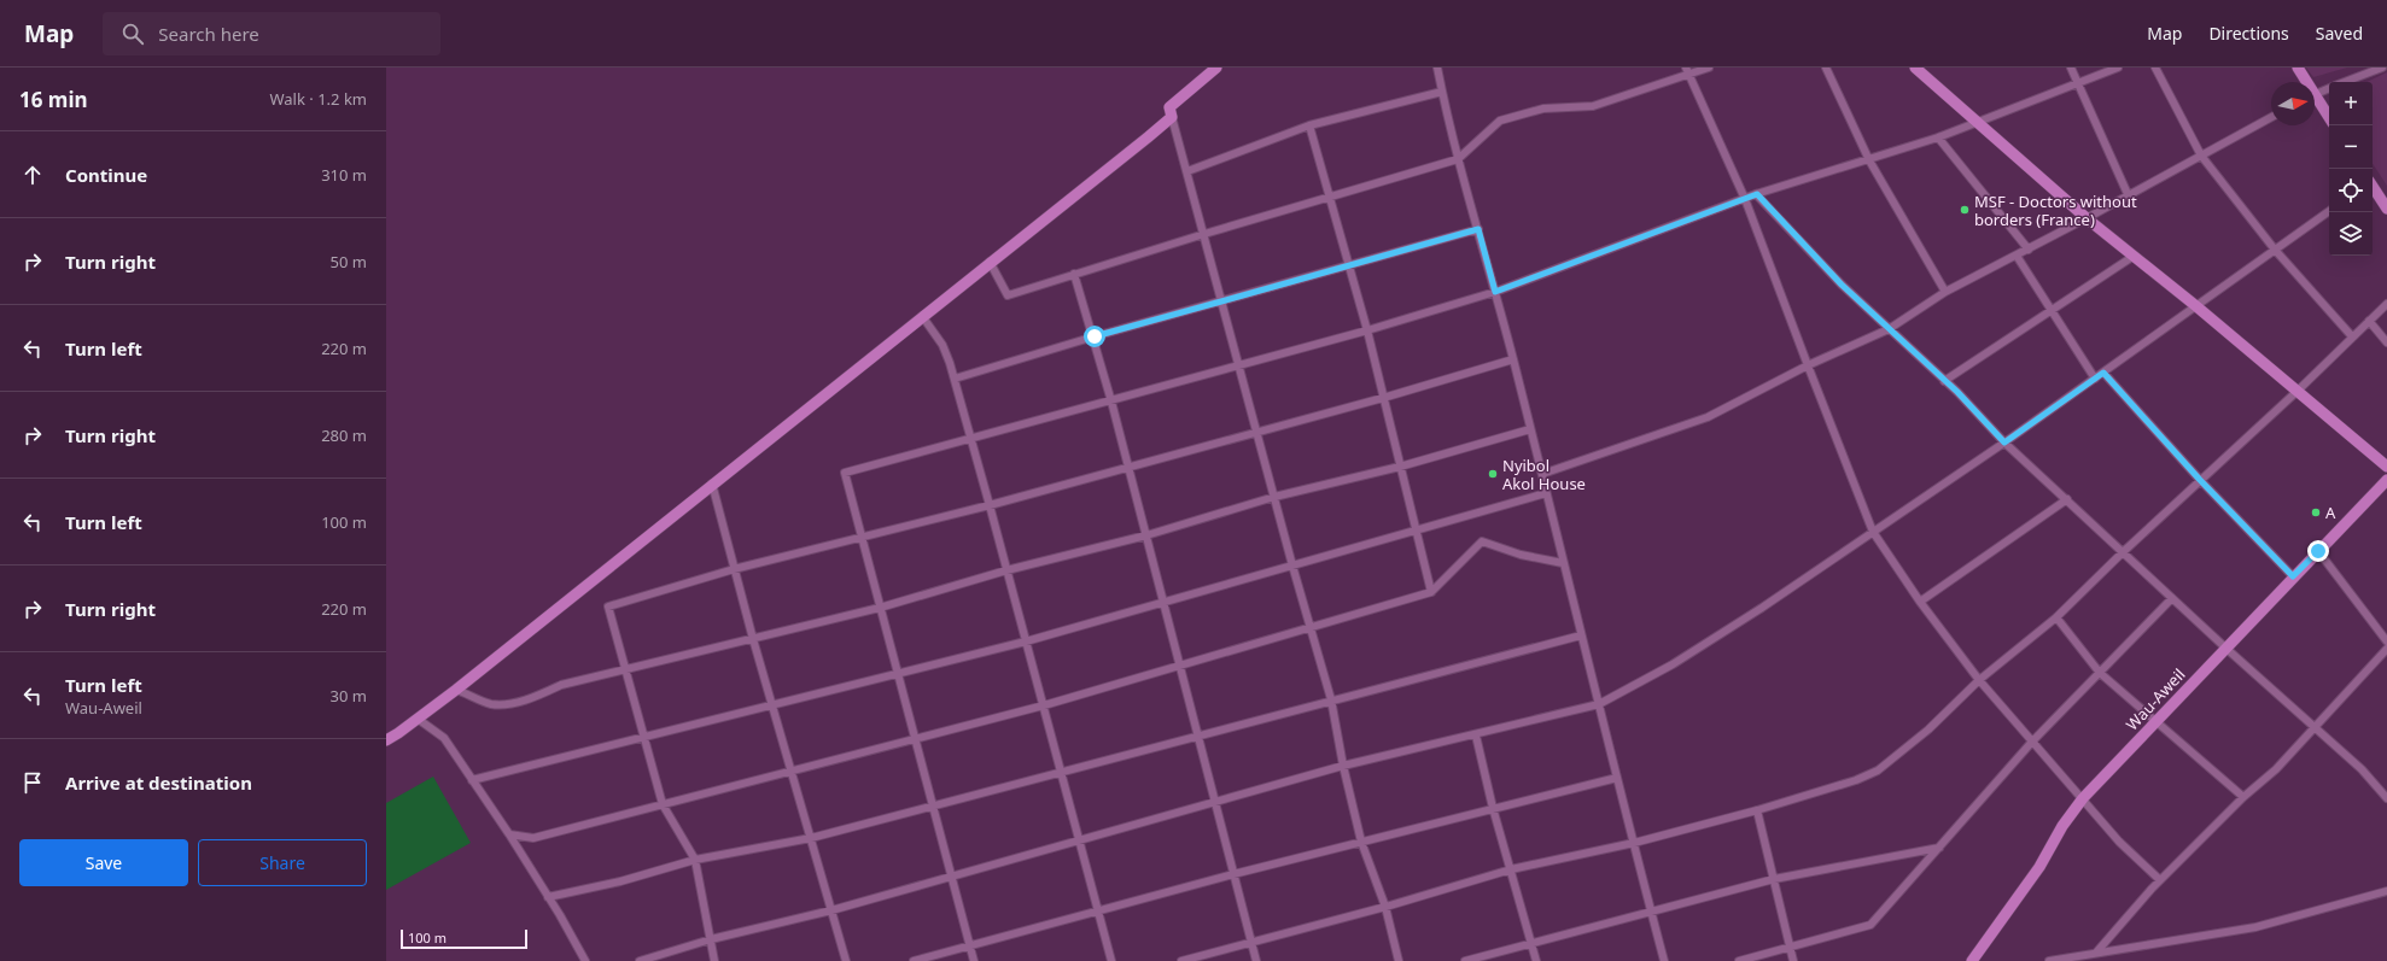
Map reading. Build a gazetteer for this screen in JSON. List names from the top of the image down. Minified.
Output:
{"streets":{"street":["Wau-Aweil"]},"places":["MSF - Doctors without borders (France)","Nyibol Akol House","A"],"scale_bar":"100 m","north":"right","page":{"header":"Map","search":"Search here","nav":["Map","Directions","Saved"],"heading":["16 min","Walk · 1.2 km"],"map_buttons":["+","−"],"list":[["Continue","310 m"],["Turn right","50 m"],["Turn left","220 m"],["Turn right","280 m"],["Turn left","100 m"],["Turn right","220 m"],["Turn left","Wau-Aweil","30 m"],"Arrive at destination"],"buttons":["Save","Share"],"scale":"100 m"}}
